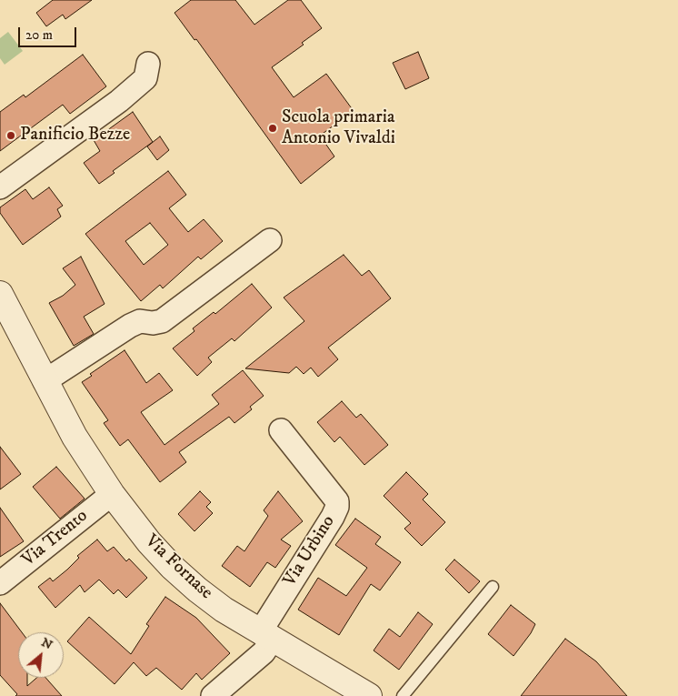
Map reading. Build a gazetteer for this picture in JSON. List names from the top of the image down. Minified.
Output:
{"streets":{"street":["Via Trento","Via Urbino","Via Fornase"]},"crossings":[["Via Trento","Via Fornase"],["Via Urbino","Via Fornase"]],"places":["Scuola primaria Antonio Vivaldi","Panificio Bezze"],"scale_bar":"20 m","north":"top right"}
